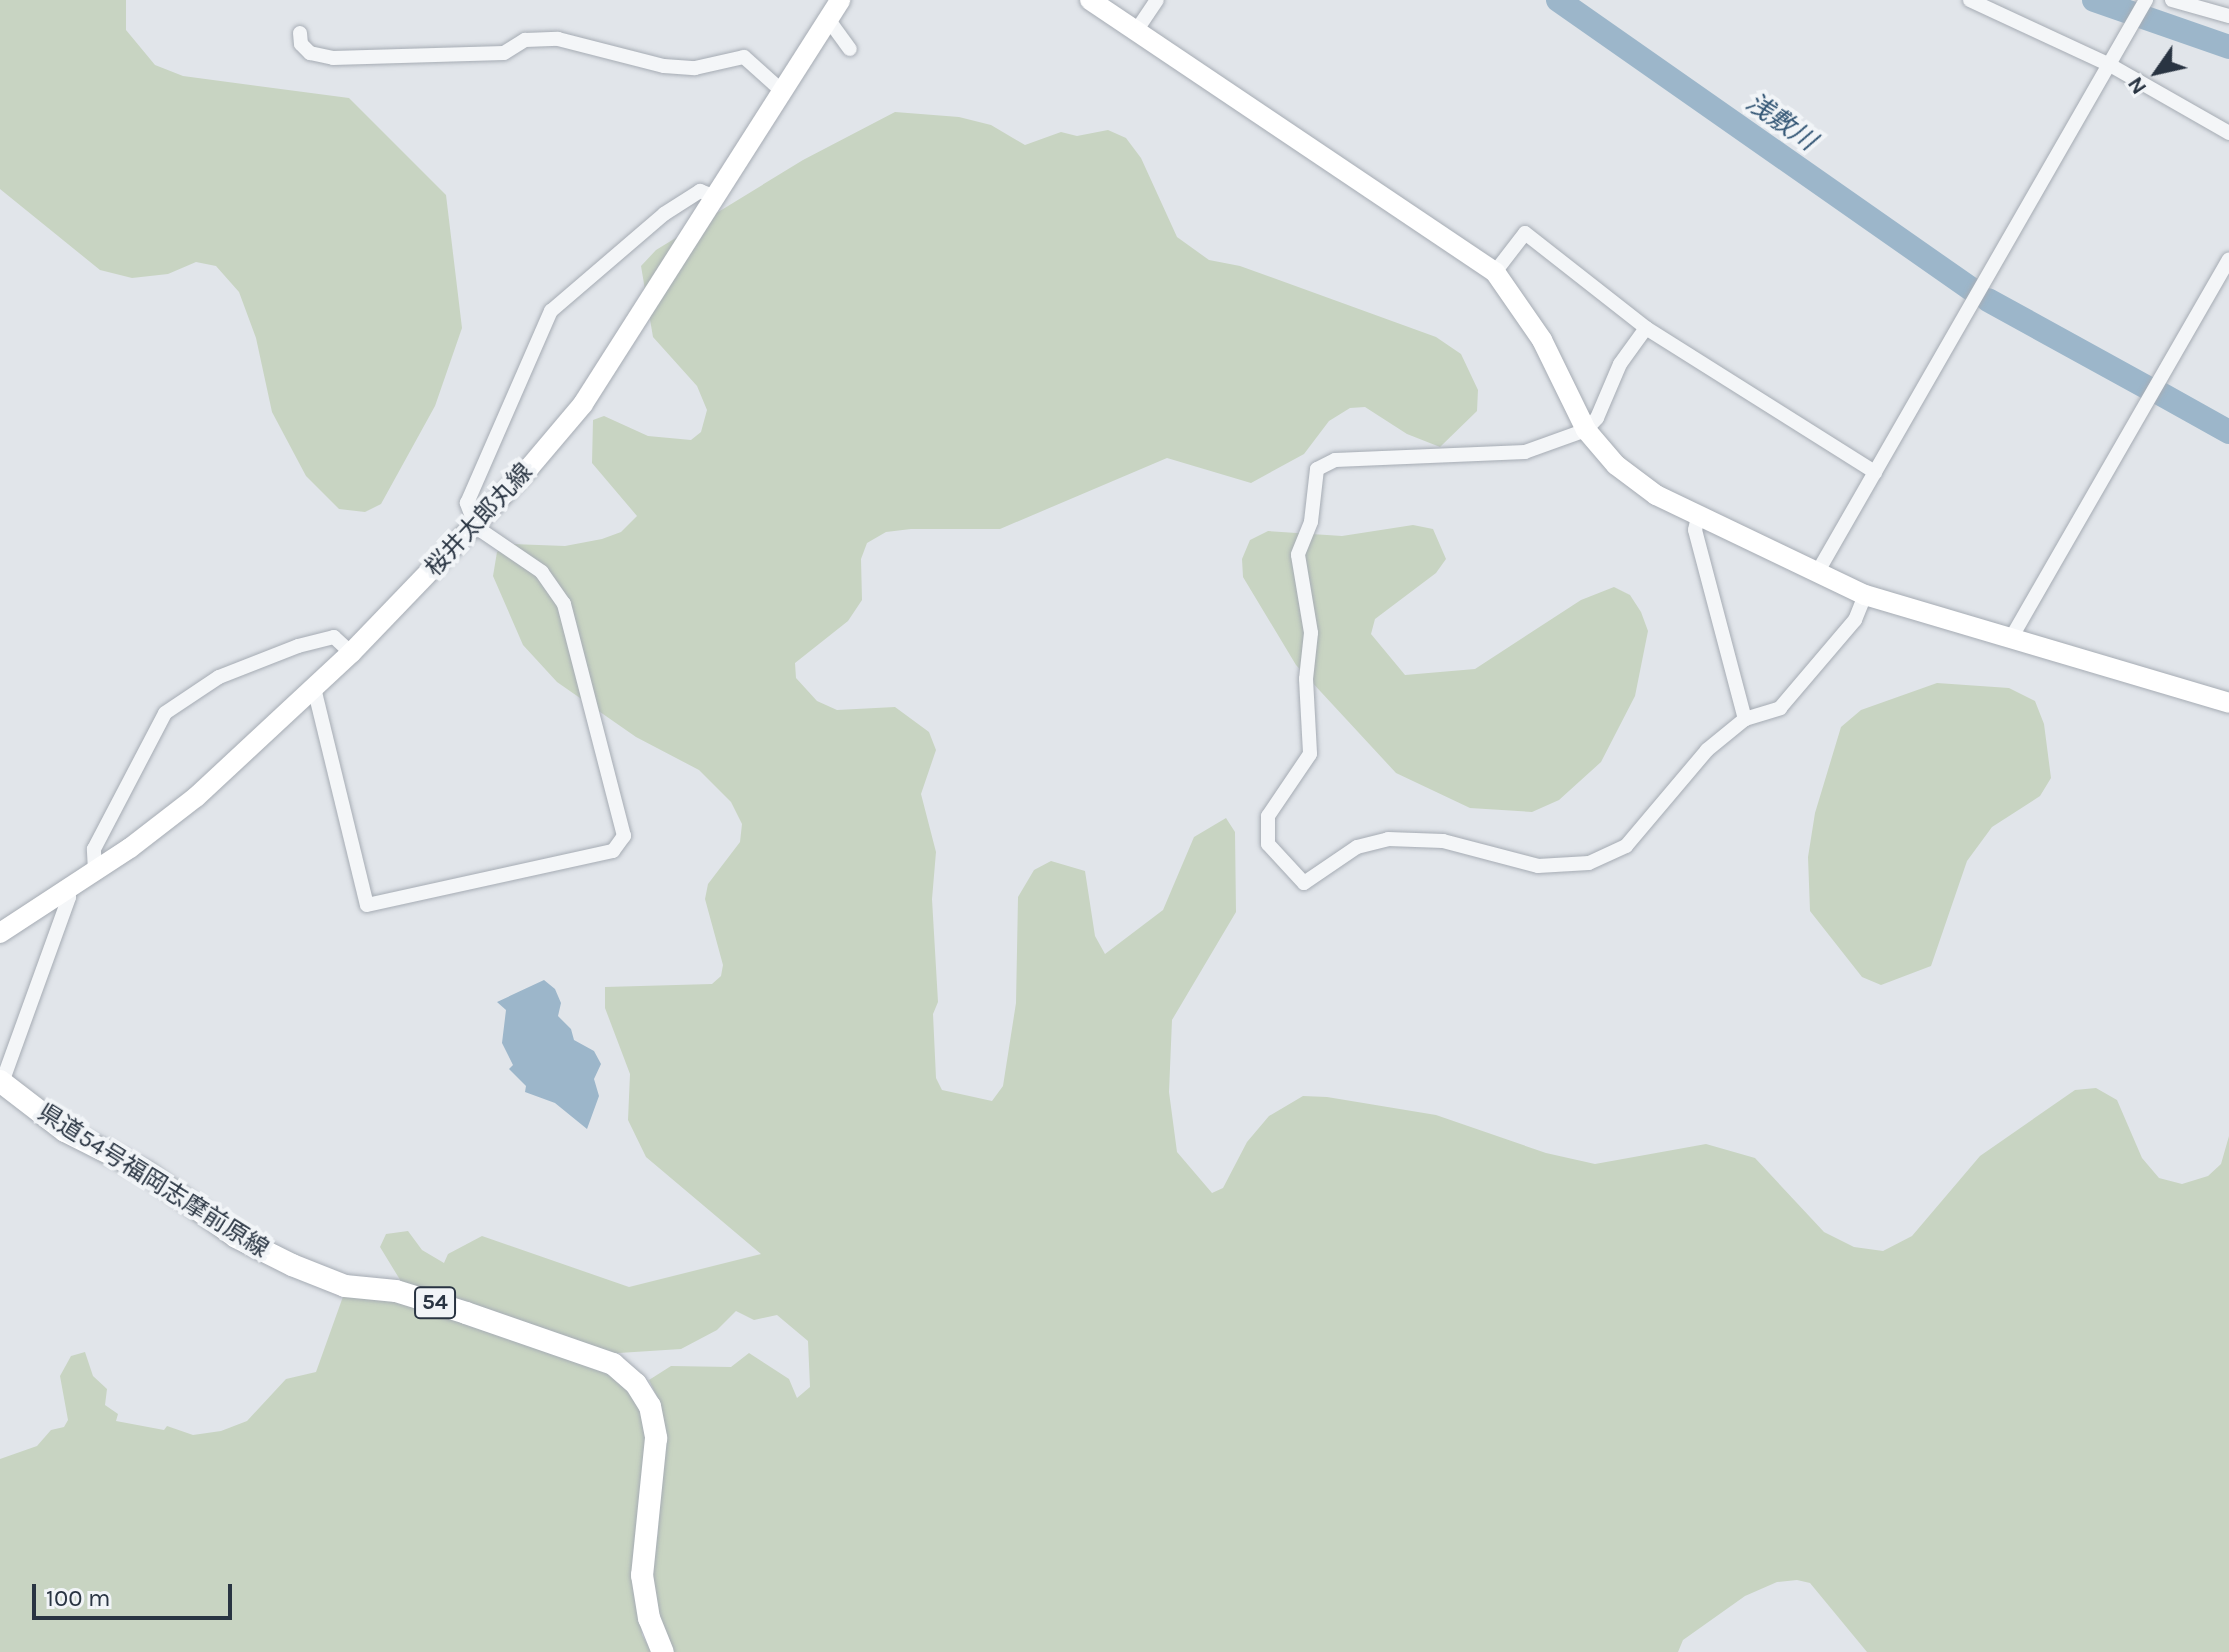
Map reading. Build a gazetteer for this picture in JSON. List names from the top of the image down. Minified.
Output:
{"streets":{"main road":["県道54号福岡志摩前原線","54"],"street":["桜井太郎丸線"]},"water":["浅敷川"],"scale_bar":"100 m","north":"bottom left"}
